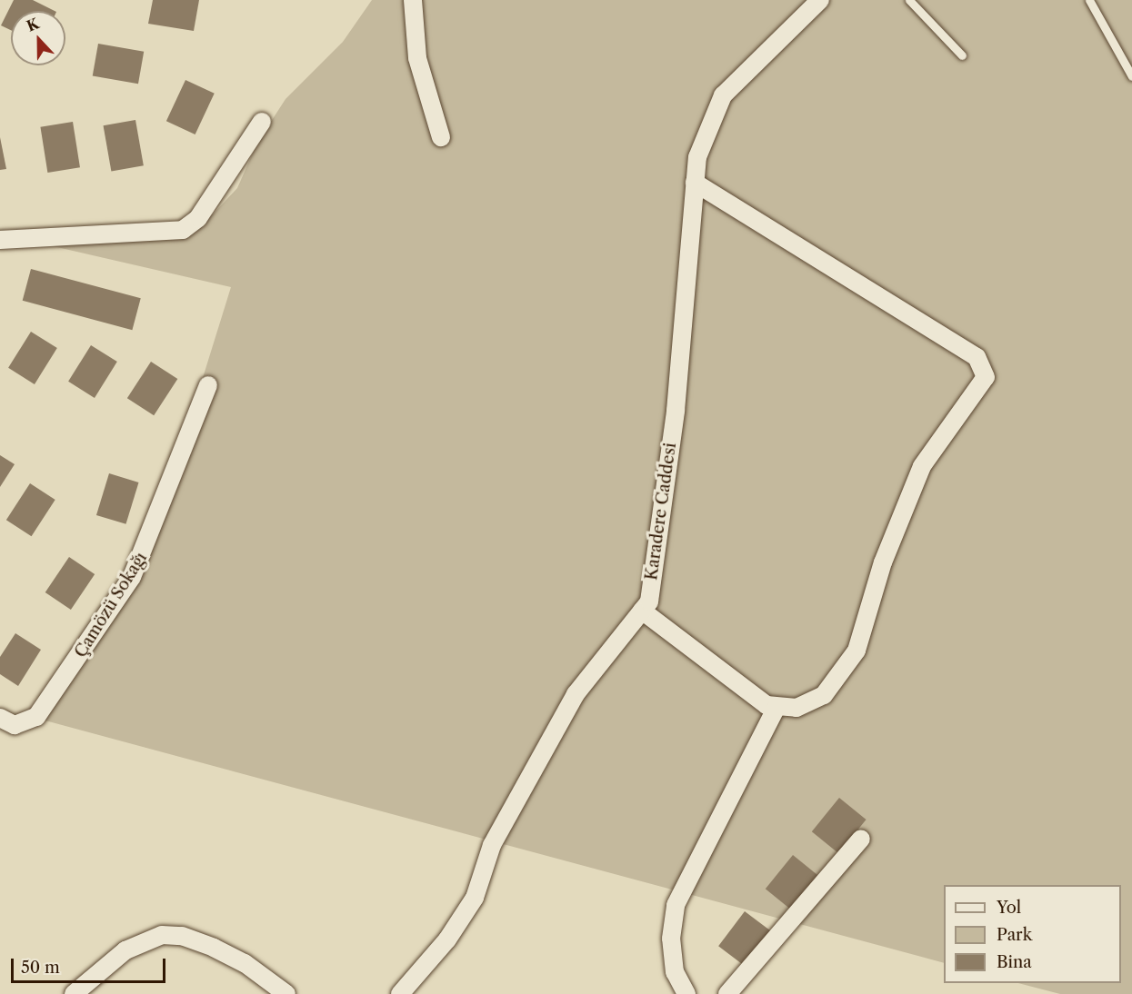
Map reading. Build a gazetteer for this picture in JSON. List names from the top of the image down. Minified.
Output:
{"streets":{"street":["Karadere Caddesi","Çamözü Sokağı"]},"legend":["Yol","Park","Bina"],"scale_bar":"50 m","north":"top"}
